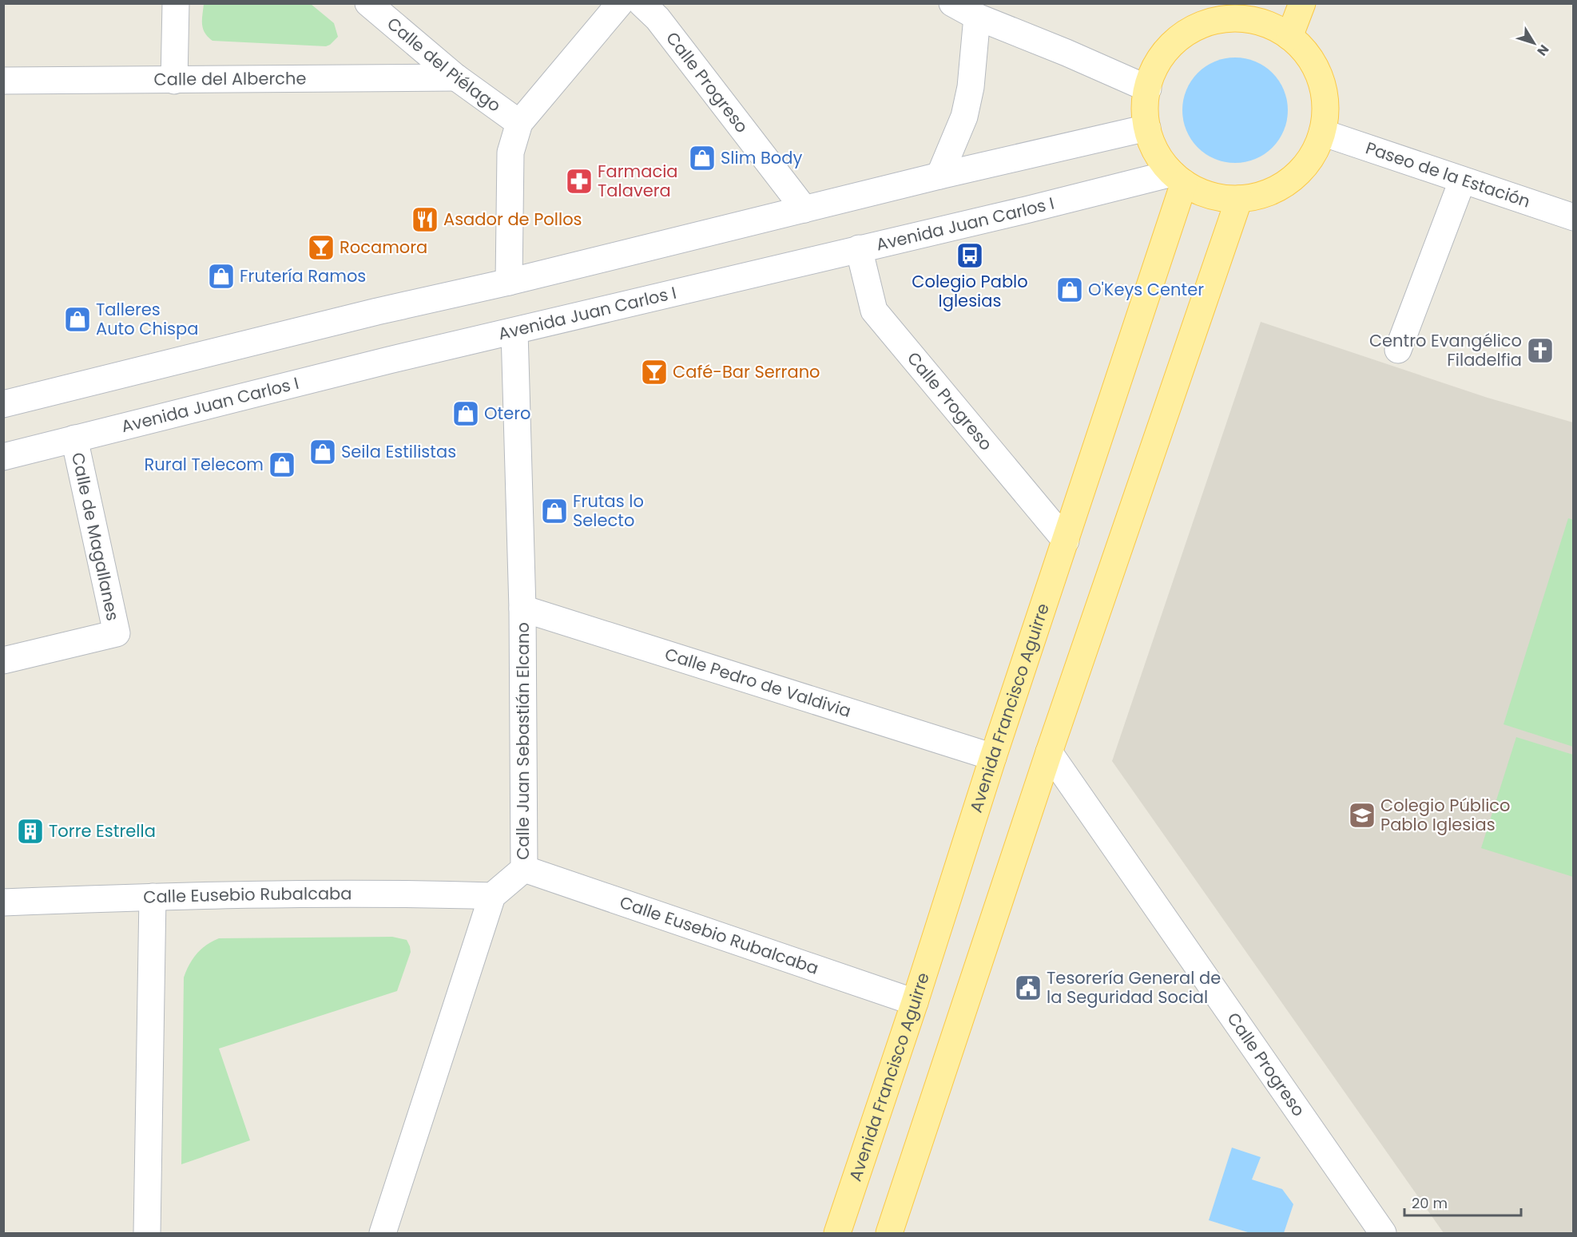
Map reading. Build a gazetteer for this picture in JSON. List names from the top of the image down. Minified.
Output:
{"streets":{"main road":["Avenida Francisco Aguirre"],"street":["Calle del Piélago","Calle del Alberche","Calle Progreso","Paseo de la Estación","Avenida Juan Carlos I","Calle de Magallanes","Calle Pedro de Valdivia","Calle Juan Sebastián Elcano","Calle Eusebio Rubalcaba"]},"crossings":[["Calle del Piélago","Calle del Alberche"],["Calle Progreso","Avenida Juan Carlos I"],["Calle Progreso","Avenida Francisco Aguirre"],["Avenida Juan Carlos I","Calle de Magallanes"],["Avenida Juan Carlos I","Avenida Francisco Aguirre"],["Avenida Juan Carlos I","Calle Juan Sebastián Elcano"],["Calle Pedro de Valdivia","Avenida Francisco Aguirre"],["Calle Pedro de Valdivia","Calle Juan Sebastián Elcano"],["Avenida Francisco Aguirre","Calle Eusebio Rubalcaba"],["Calle Juan Sebastián Elcano","Calle Eusebio Rubalcaba"]],"places":{"shop":["Slim Body","Frutería Ramos","O'Keys Center","Talleres Auto Chispa","Otero","Seila Estilistas","Rural Telecom","Frutas lo Selecto"],"pharmacy":["Farmacia Talavera"],"restaurant":["Asador de Pollos"],"bar":["Rocamora","Café-Bar Serrano"],"bus stop":["Colegio Pablo Iglesias"],"church":["Centro Evangélico Filadelfia"],"school or university":["Colegio Público Pablo Iglesias"],"building":["Torre Estrella"],"public building":["Tesorería General de la Seguridad Social"]},"scale_bar":"20 m","north":"bottom right"}
